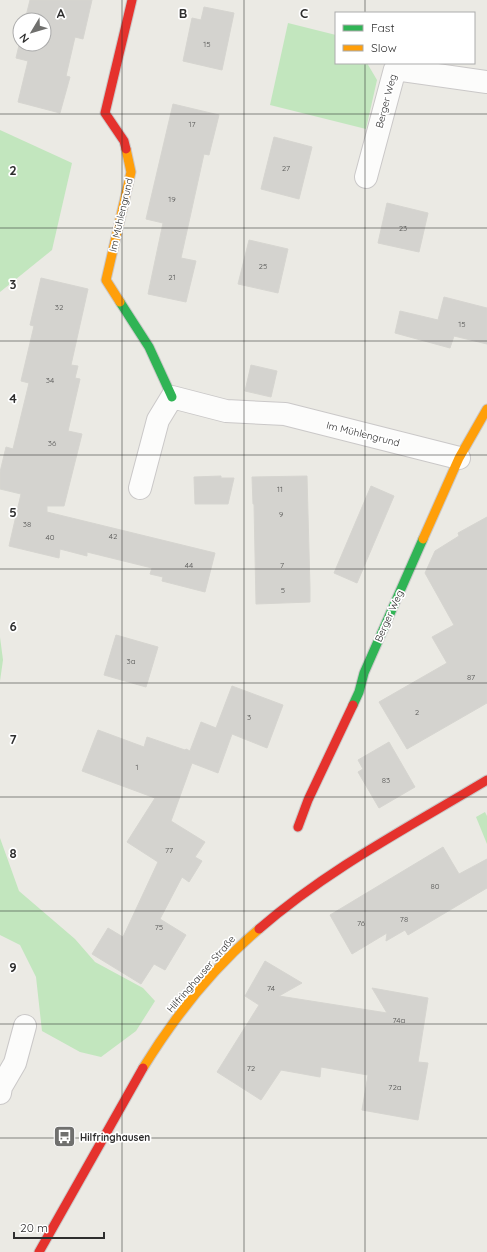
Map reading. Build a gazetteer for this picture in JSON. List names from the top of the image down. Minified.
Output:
{"streets":{"street":["Berger Weg","Im Mühlengrund","Hilfringhauser Straße"]},"crossings":[["Berger Weg","Im Mühlengrund"]],"places":{"bus stop":["Hilfringhausen"]},"house_numbers":["15","17","27","19","23","25","21","32","15","34","36","11","9","38","42","40","44","7","5","3a","87","2","3","1","83","77","80","78","76","75","74","74a","72","72a"],"legend":["Fast","Slow"],"scale_bar":"20 m","north":"bottom left","grid":{"columns":["A","B","C"],"rows":["2","3","4","5","6","7","8","9"]}}
